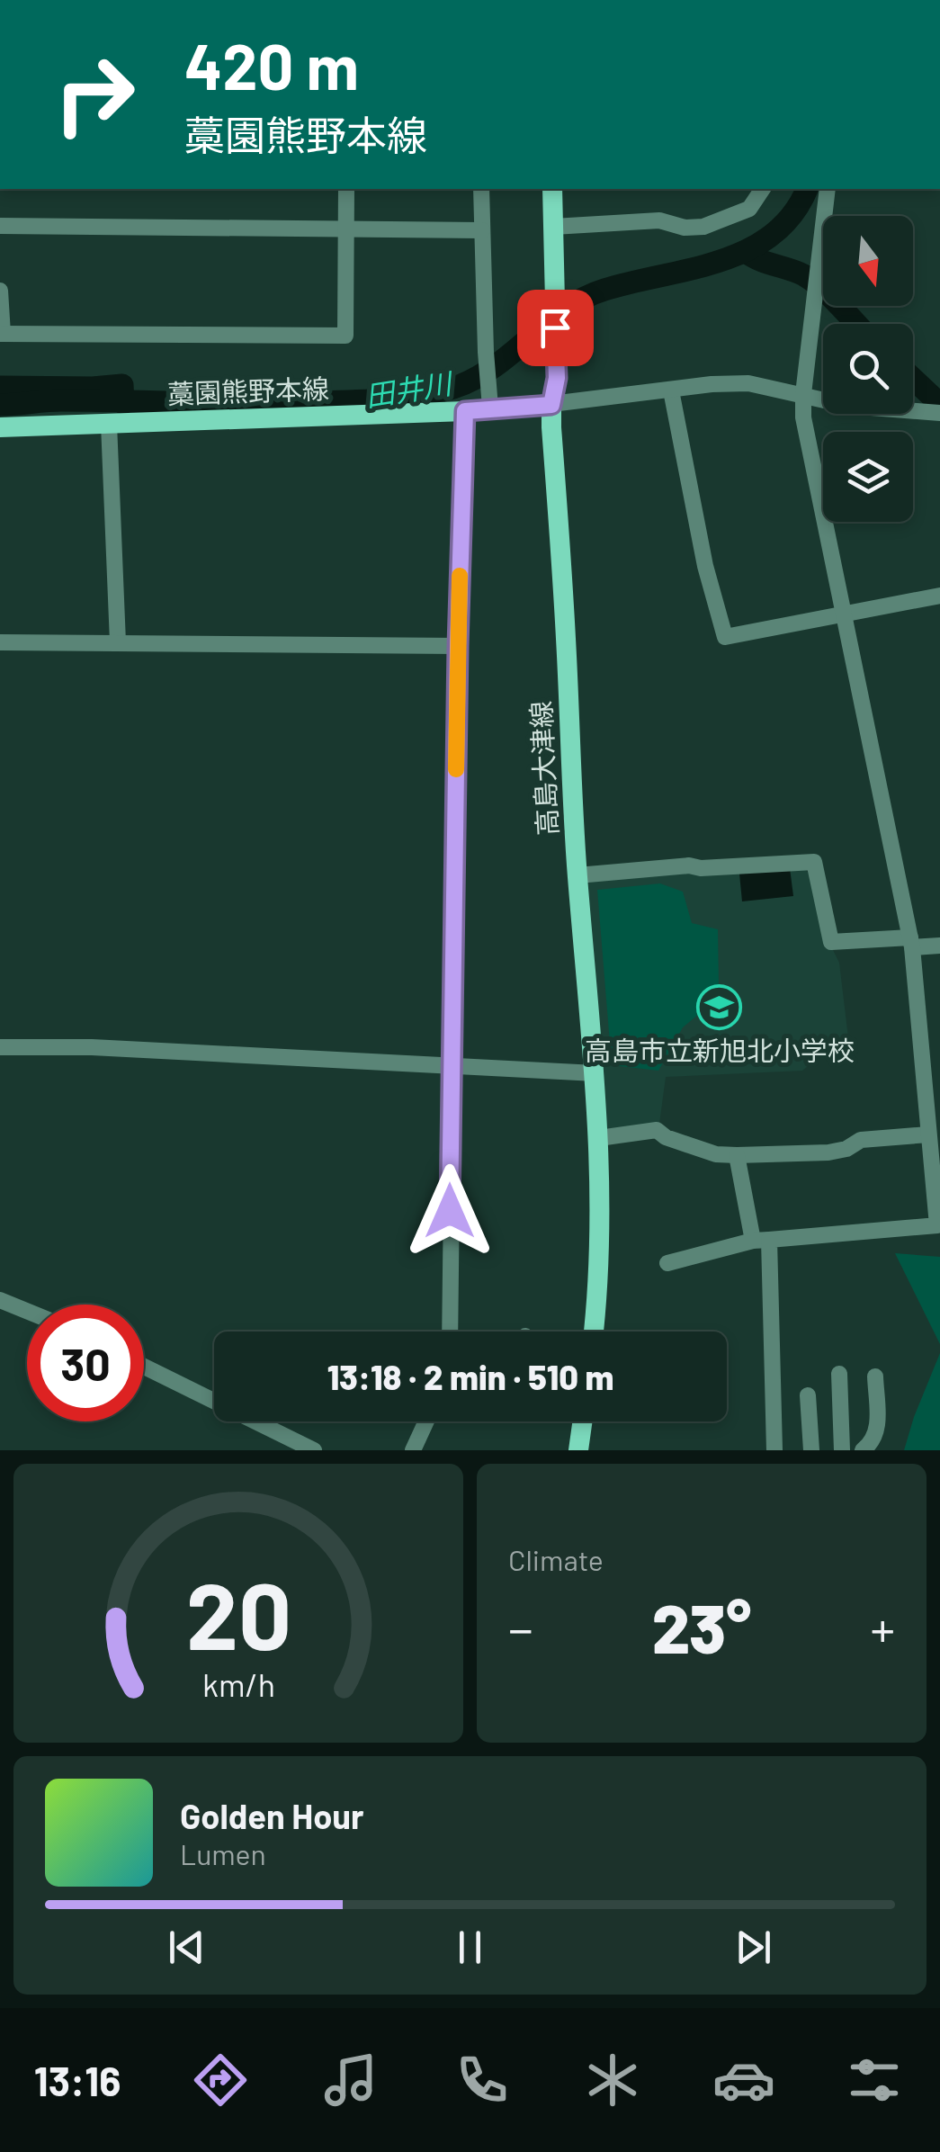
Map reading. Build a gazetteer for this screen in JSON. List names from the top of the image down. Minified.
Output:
{"streets":{"main road":["藁園熊野本線","高島大津線"]},"crossings":[["藁園熊野本線","高島大津線"]],"water":["田井川"],"places":{"school or university":["高島市立新旭北小学校"]},"north":"bottom","page":{"turn":["420 m","藁園熊野本線"],"limit":"30","trip":"13:18 · 2 min · 510 m","tile":"Climate","heat":["−","23°","+"],"song":["Golden Hour","Lumen"],"tabs":"13:16","gauge":["20","km/h"]}}
